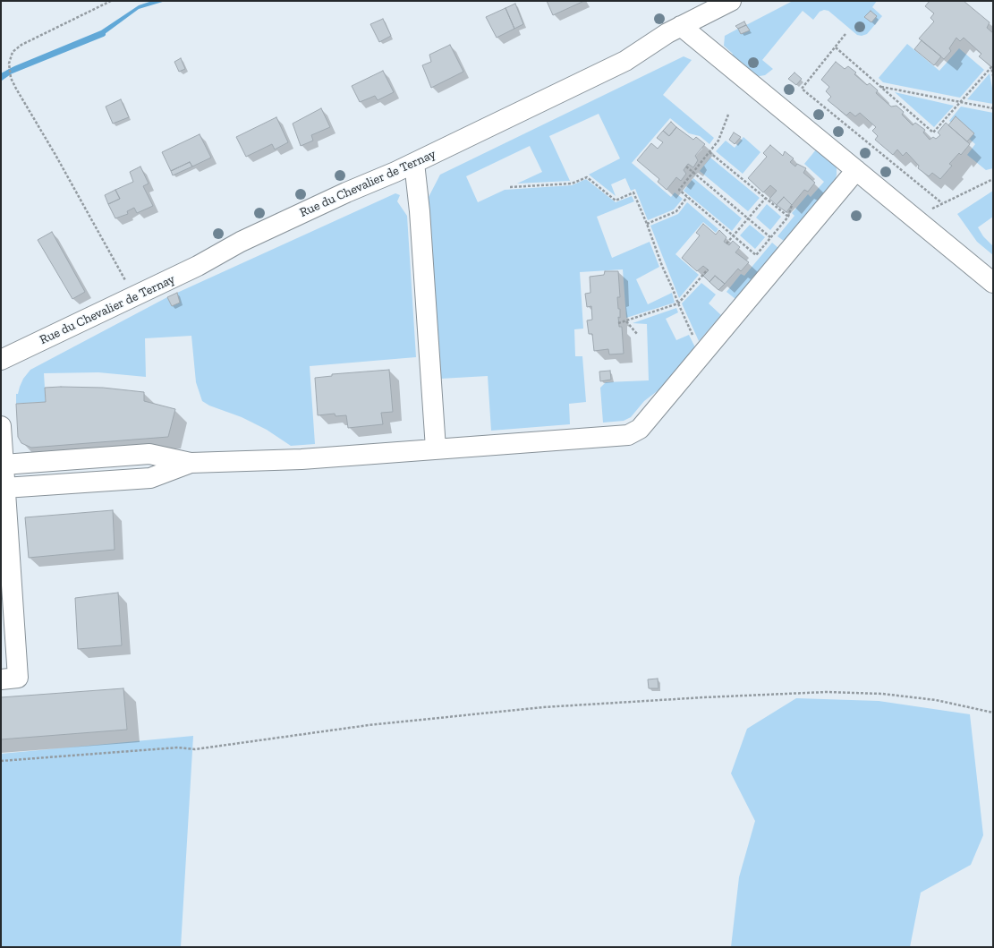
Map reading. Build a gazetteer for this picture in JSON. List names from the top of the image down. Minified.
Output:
{"streets":{"street":["Rue du Chevalier de Ternay"]}}
